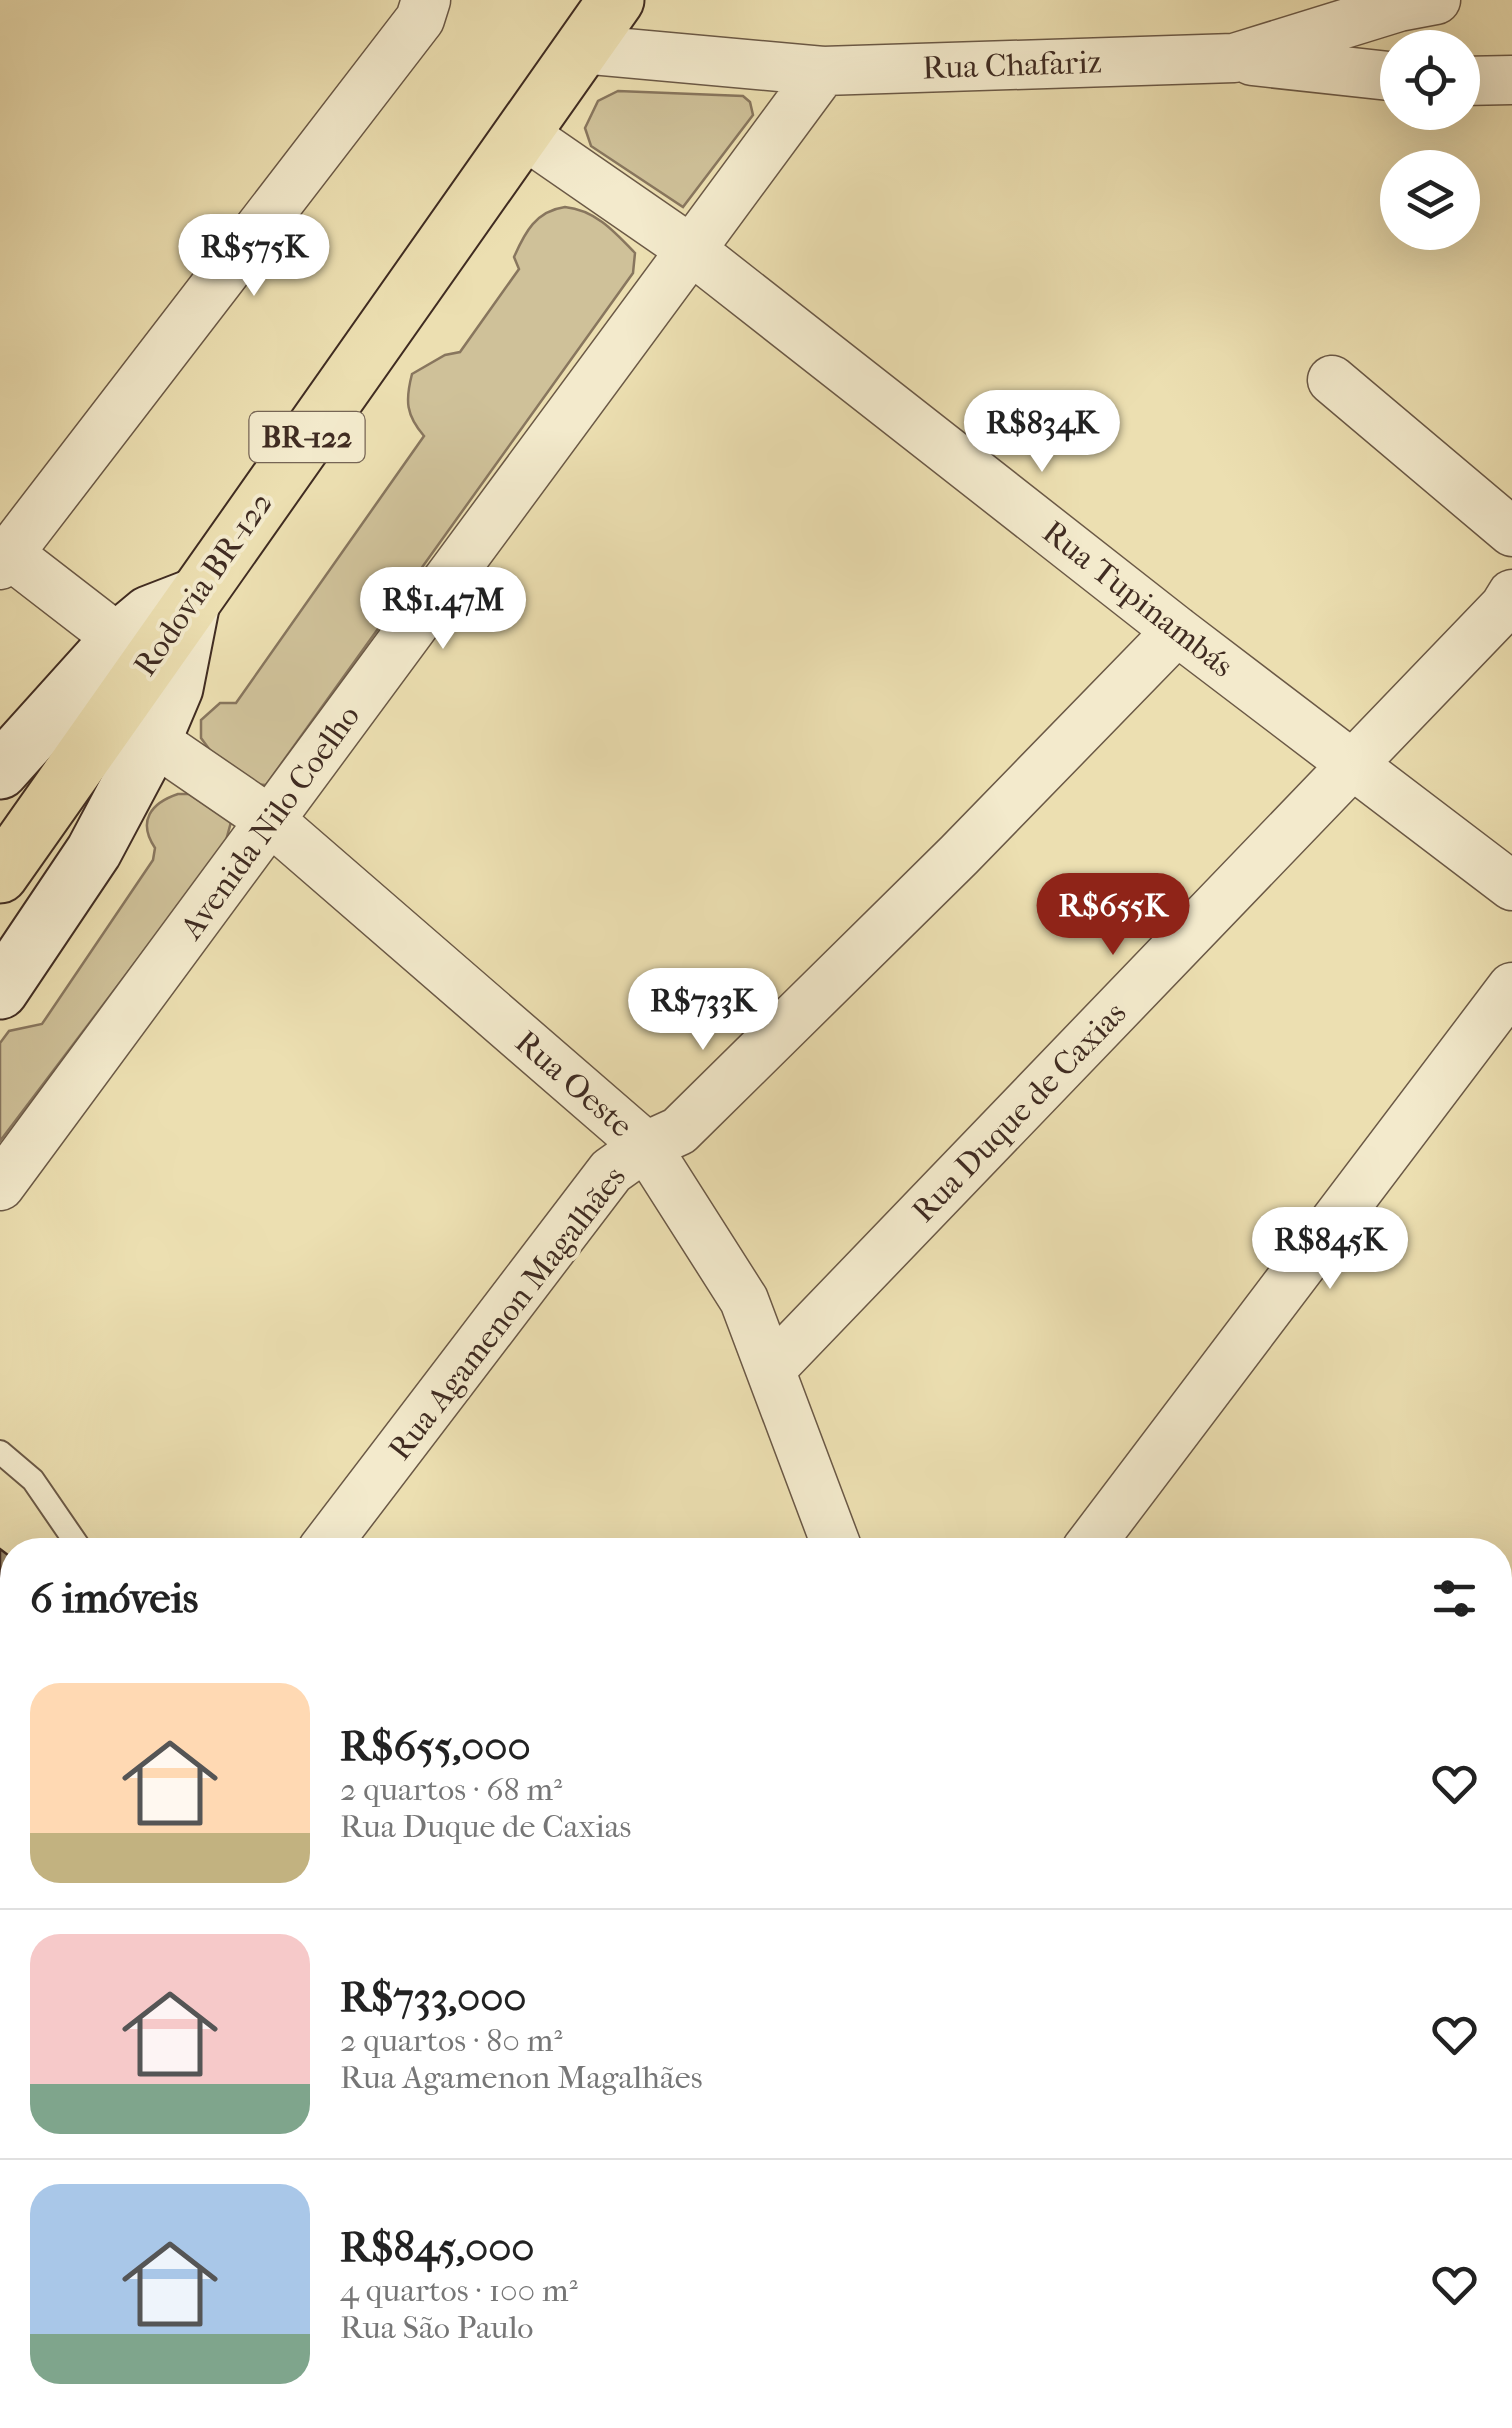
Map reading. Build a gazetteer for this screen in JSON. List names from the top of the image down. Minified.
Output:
{"streets":{"highway":["BR-122","Rodovia BR-122"],"street":["Rua Chafariz","Rua Tupinambás","Avenida Nilo Coelho","Rua Oeste","Rua Duque de Caxias","Rua Agamenon Magalhães"]},"crossings":[["Rua Chafariz","Rodovia BR-122"],["Rua Chafariz","Avenida Nilo Coelho"],["Rodovia BR-122","Rua Tupinambás"],["Rua Tupinambás","Avenida Nilo Coelho"],["Rua Tupinambás","Rua Duque de Caxias"],["Rua Tupinambás","Rua Agamenon Magalhães"],["Avenida Nilo Coelho","Rua Oeste"],["Rua Oeste","Rua Duque de Caxias"],["Rua Oeste","Rua Agamenon Magalhães"]],"page":{"price":["R$575K","R$834K","R$1.47M","R$655K","R$733K","R$845K"],"heading":"6 imóveis","list":[{"name":"R$655,000","note":"2 quartos · 68 m² · Rua Duque de Caxias"},{"name":"R$733,000","note":"2 quartos · 80 m² · Rua Agamenon Magalhães"},{"name":"R$845,000","note":"4 quartos · 100 m² · Rua São Paulo"}]}}
